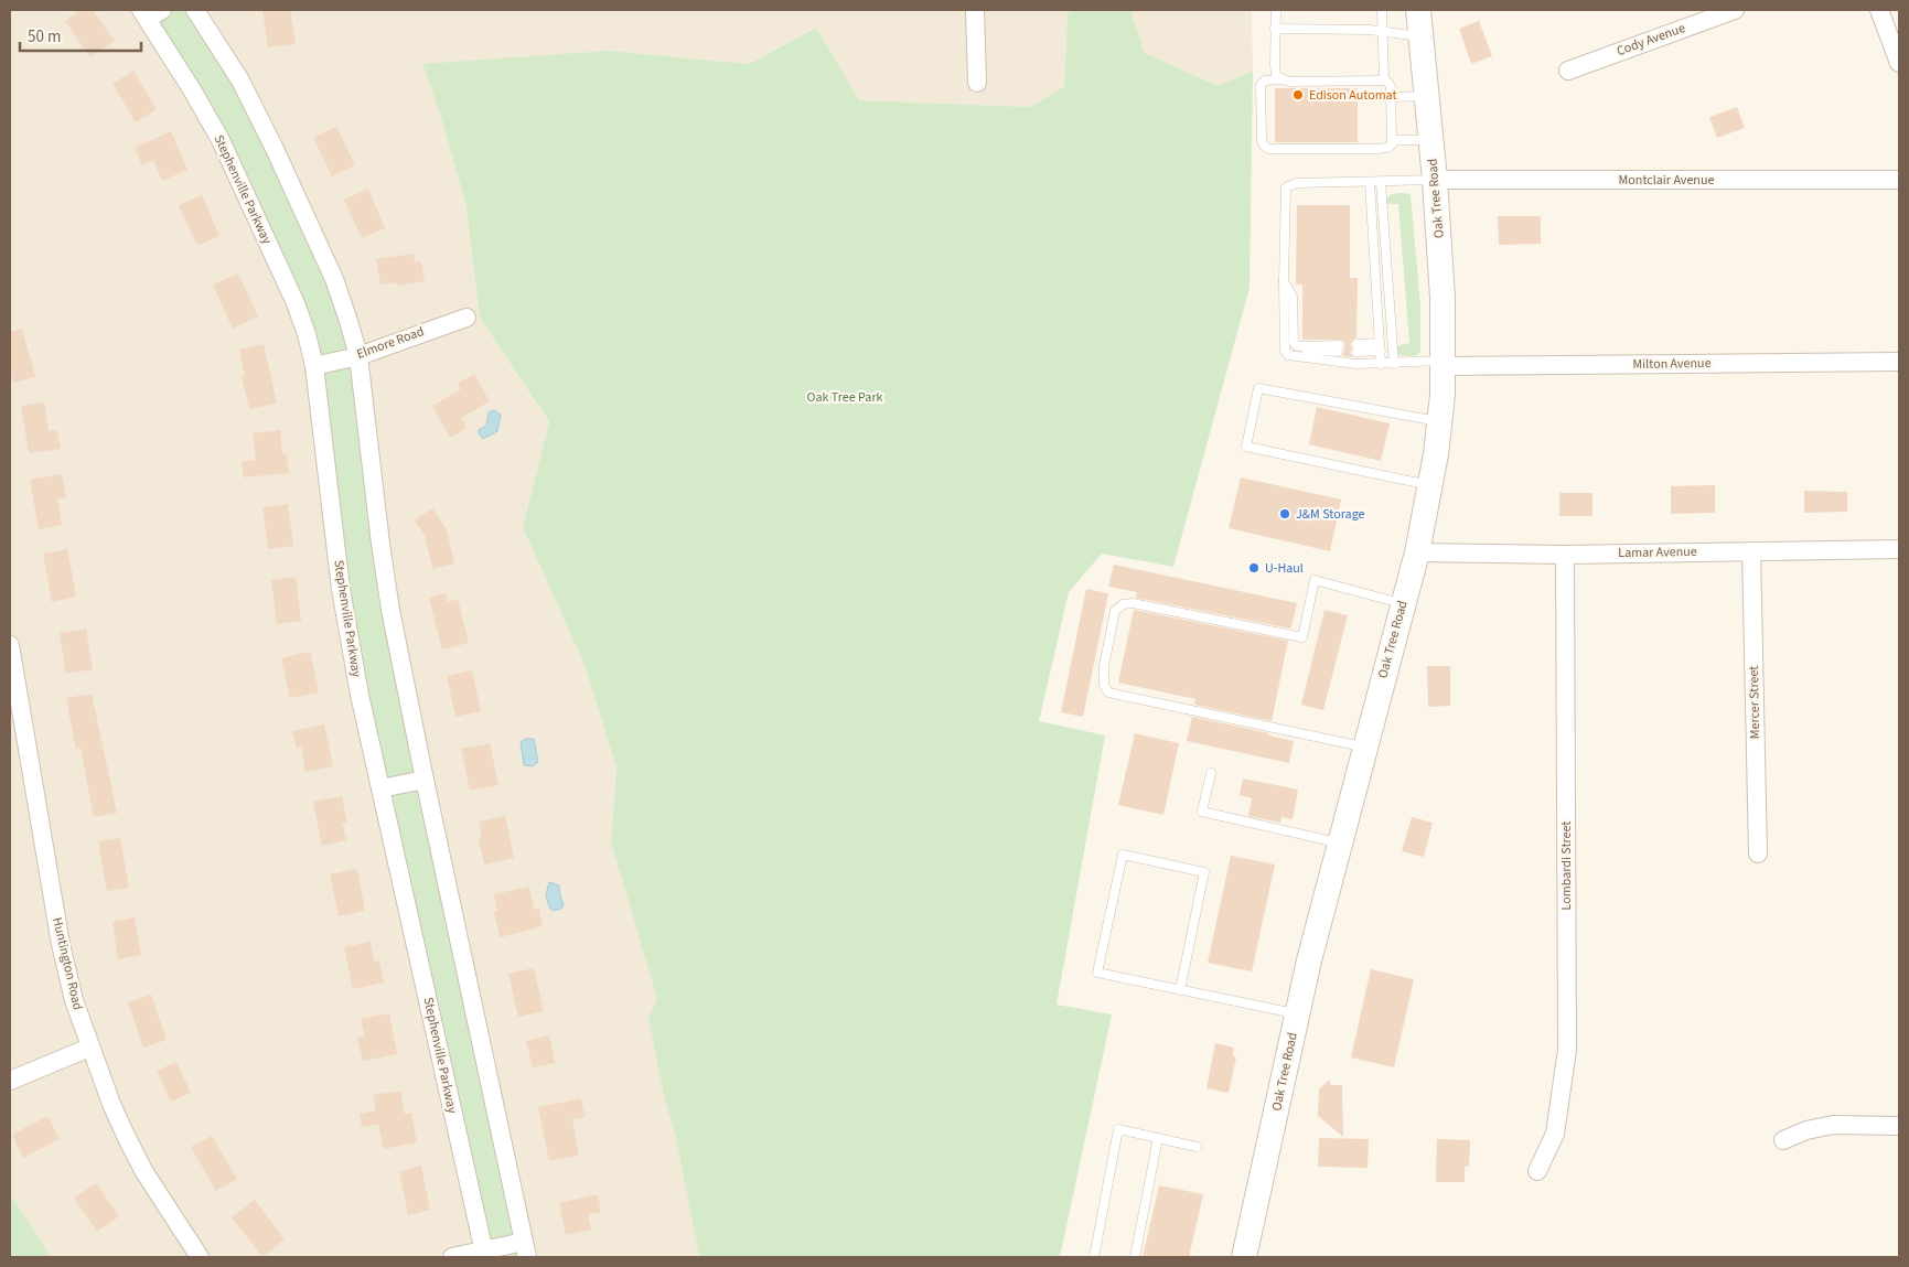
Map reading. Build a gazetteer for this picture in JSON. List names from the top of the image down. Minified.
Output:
{"streets":{"main road":["Oak Tree Road"],"street":["Cody Avenue","Montclair Avenue","Stephenville Parkway","Elmore Road","Milton Avenue","Lamar Avenue","Mercer Street","Lombardi Street","Huntington Road"]},"crossings":[["Montclair Avenue","Oak Tree Road"],["Stephenville Parkway","Elmore Road"],["Oak Tree Road","Milton Avenue"],["Oak Tree Road","Lamar Avenue"],["Lamar Avenue","Mercer Street"],["Lamar Avenue","Lombardi Street"]],"parks":["Oak Tree Park"],"places":["Edison Automat","J&M Storage","U-Haul"],"scale_bar":"50 m"}
